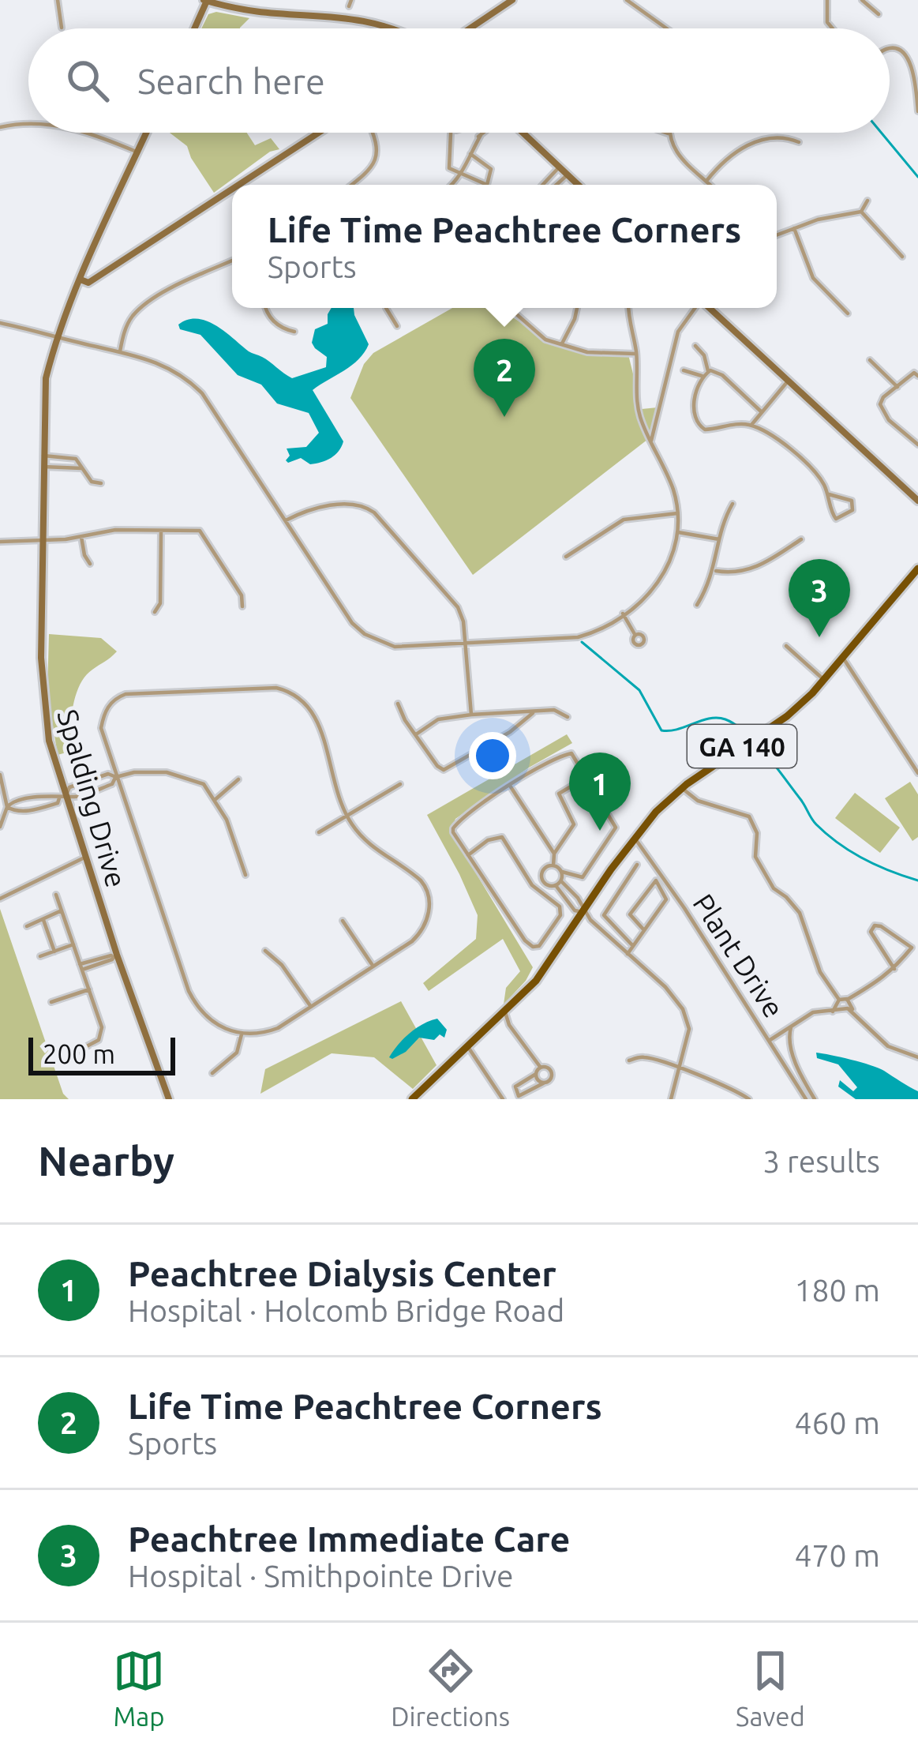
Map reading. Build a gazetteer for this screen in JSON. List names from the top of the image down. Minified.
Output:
{"streets":{"main road":["GA 140","Spalding Drive"],"street":["Plant Drive"]},"crossings":[["GA 140","Plant Drive"]],"scale_bar":"200 m","page":{"search":"Search here","popup":["Life Time Peachtree Corners","Sports"],"pins":["2","3","1"],"scale":"200 m","heading":["Nearby","3 results"],"list":[{"mark":"1","name":"Peachtree Dialysis Center","note":"Hospital · Holcomb Bridge Road","value":"180 m"},{"mark":"2","name":"Life Time Peachtree Corners","note":"Sports","value":"460 m"},{"mark":"3","name":"Peachtree Immediate Care","note":"Hospital · Smithpointe Drive","value":"470 m"}],"nav":["Map","Directions","Saved"]}}
